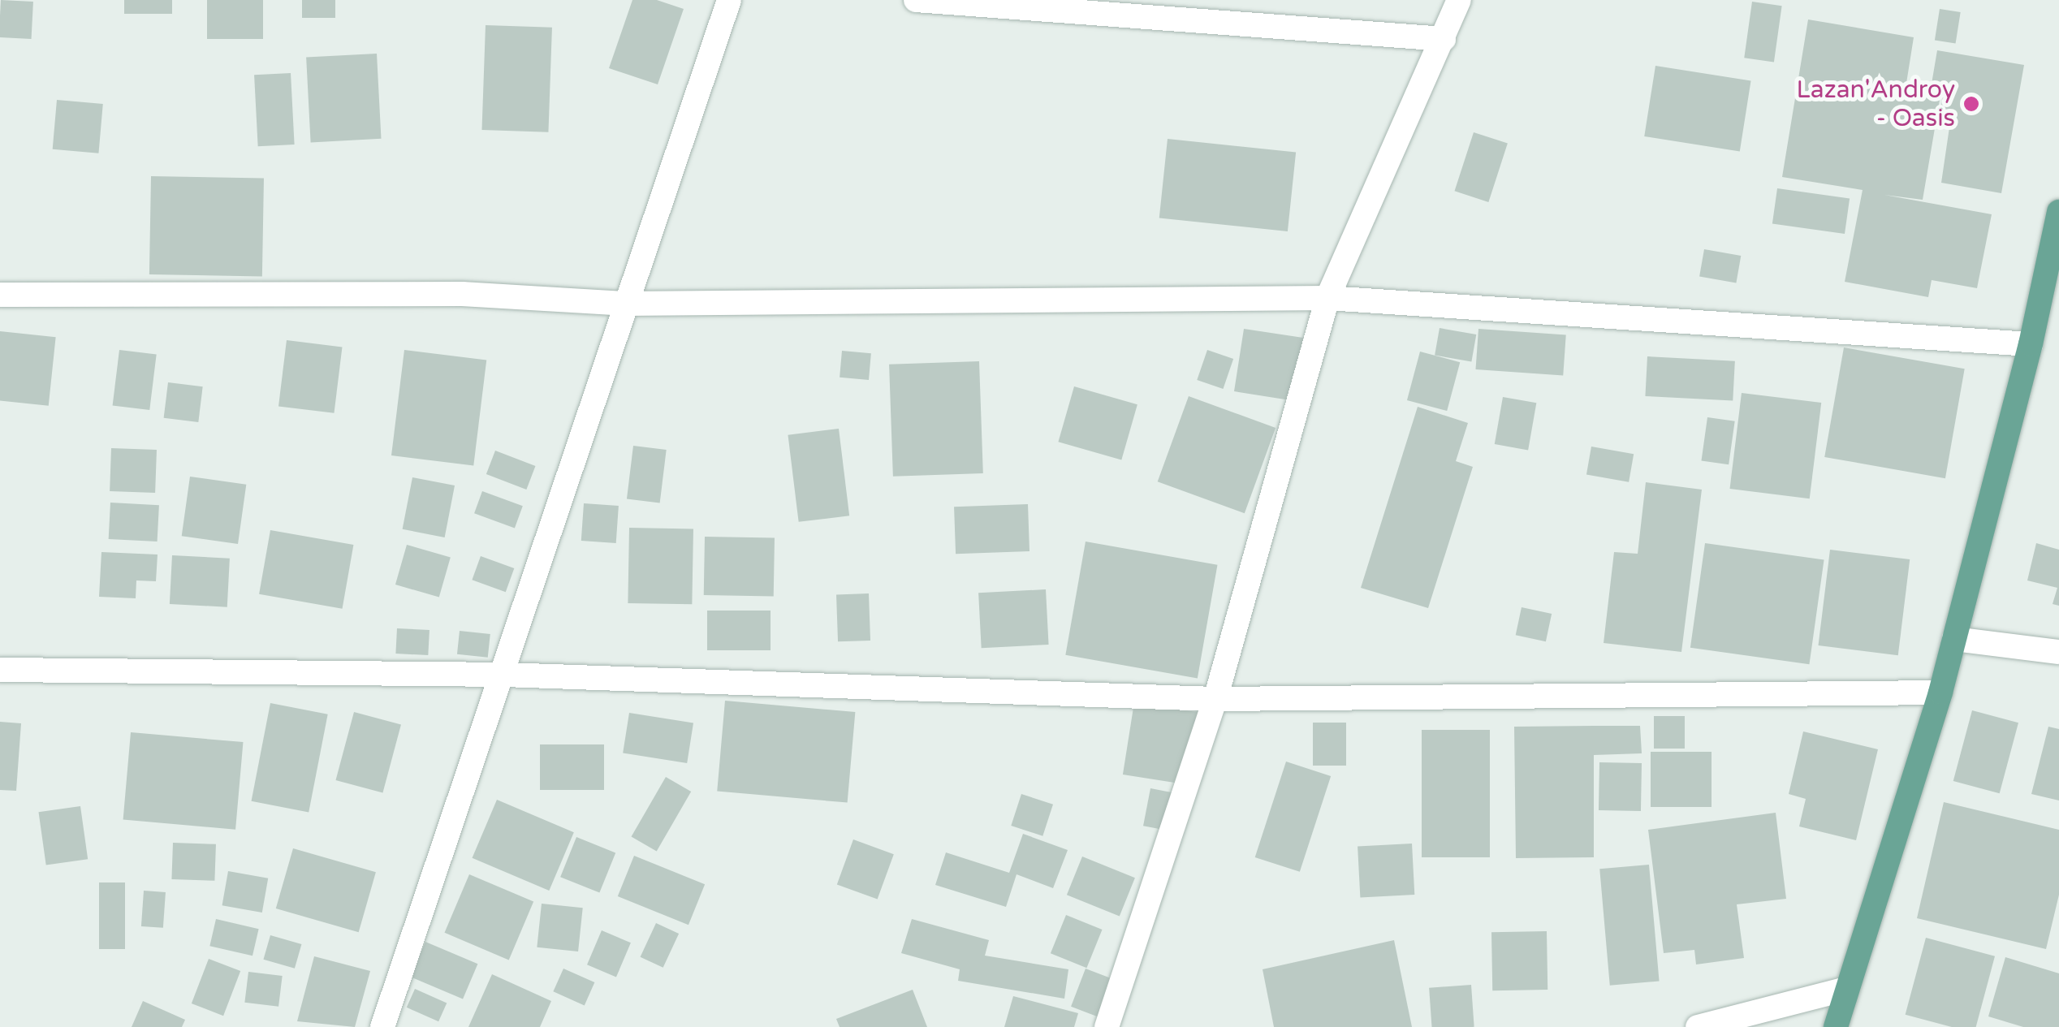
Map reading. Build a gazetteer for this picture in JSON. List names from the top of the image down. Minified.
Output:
{"places":["Lazan'Androy - Oasis"]}
